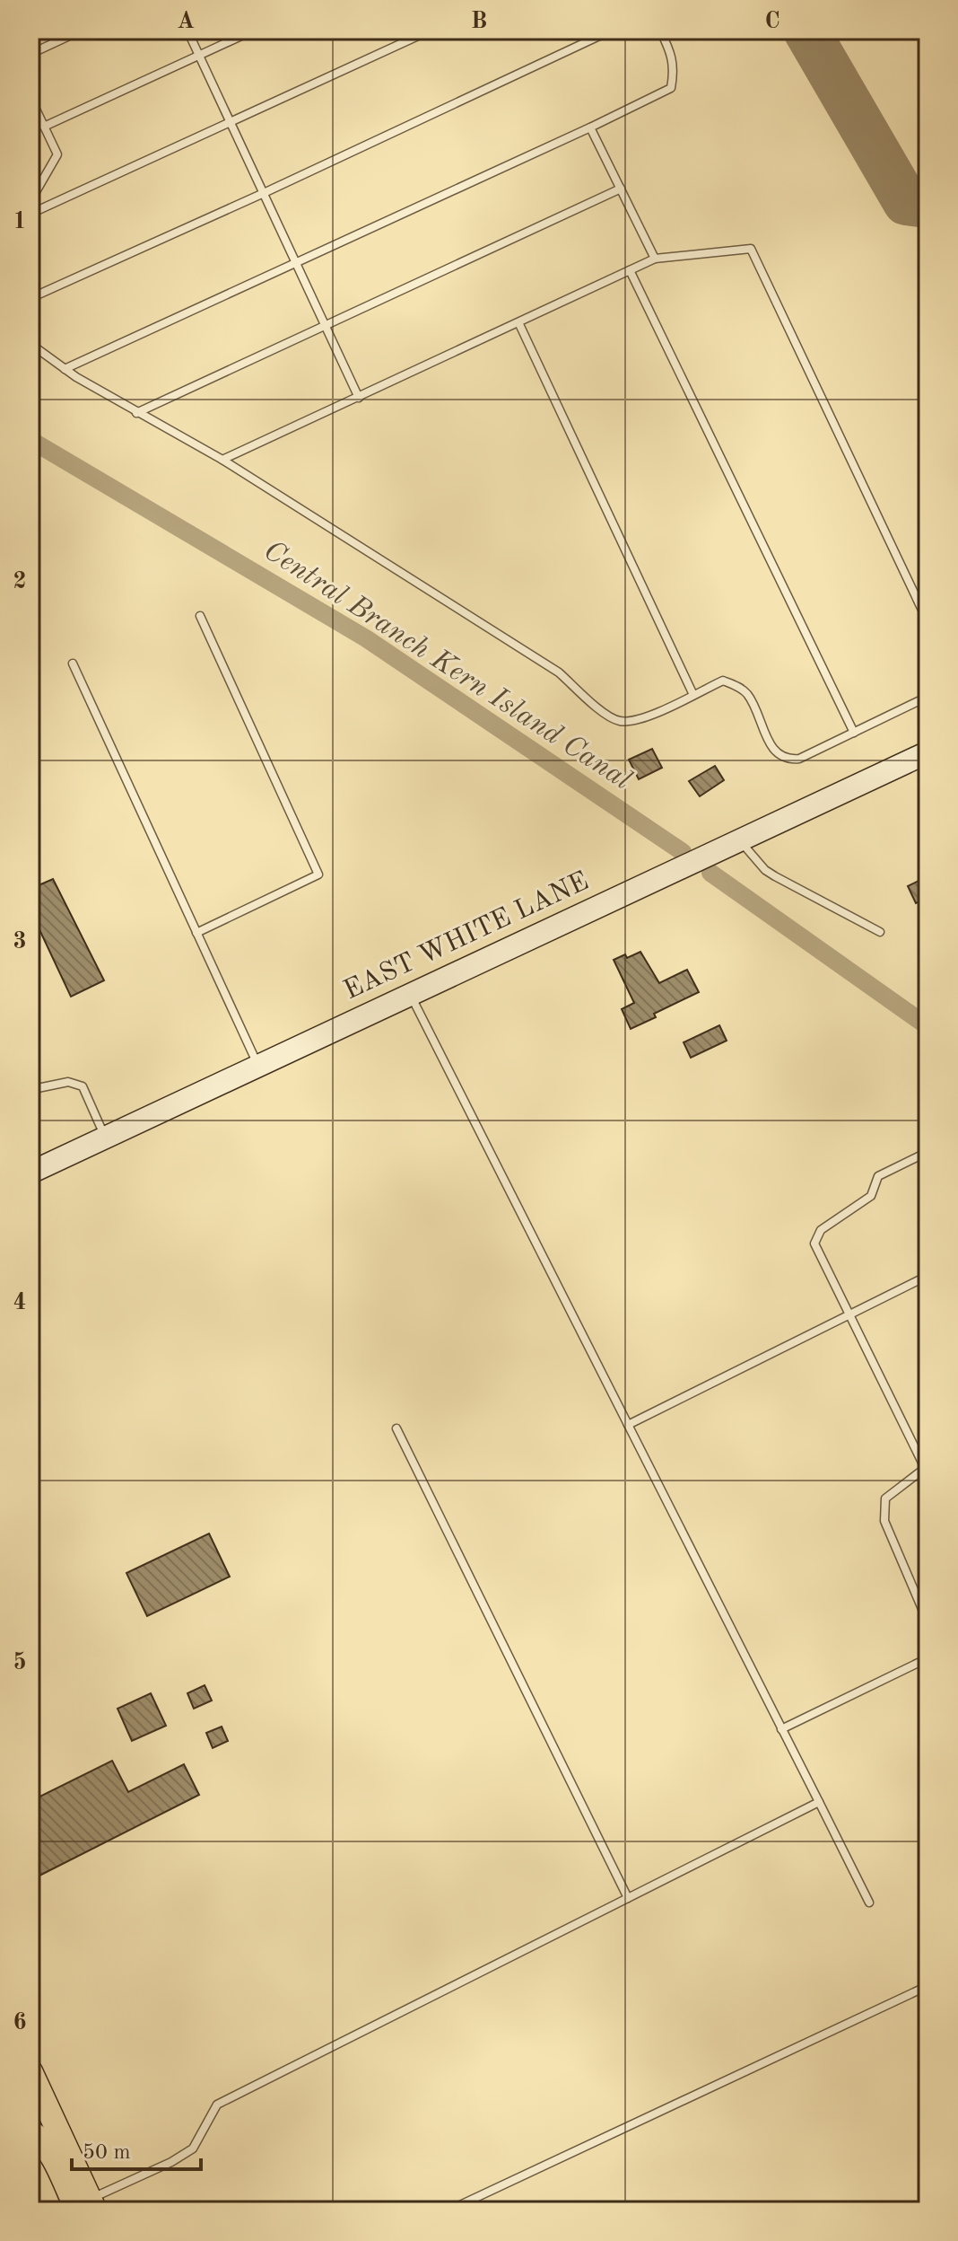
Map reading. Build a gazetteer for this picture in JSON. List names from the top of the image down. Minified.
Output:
{"streets":{"street":["EAST WHITE LANE"]},"water":["Central Branch Kern Island Canal"],"scale_bar":"50 m","grid":{"columns":["A","B","C"],"rows":["1","2","3","4","5","6"]}}
